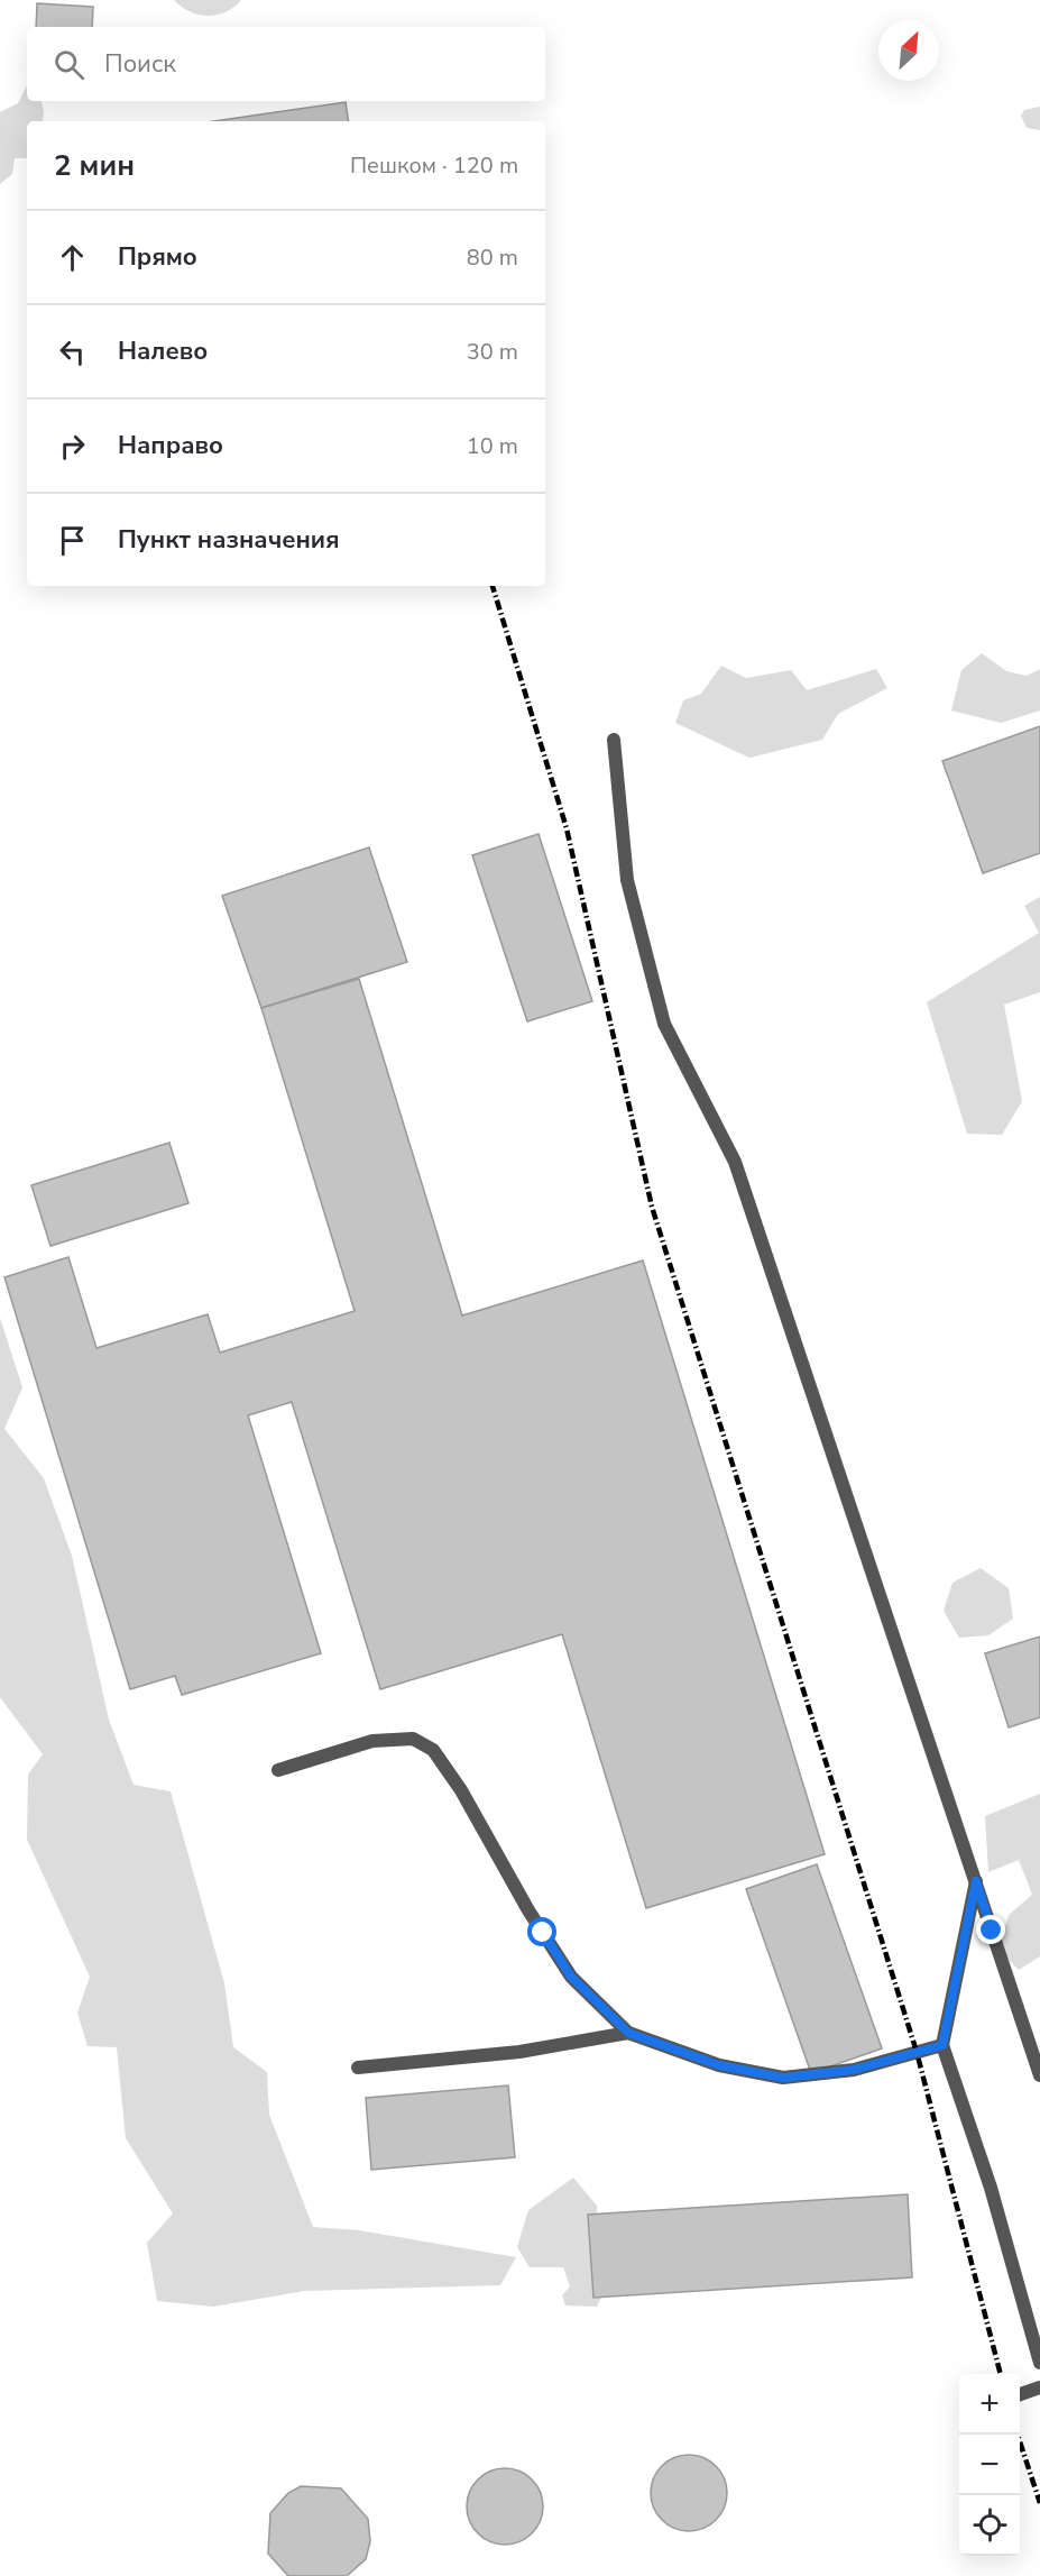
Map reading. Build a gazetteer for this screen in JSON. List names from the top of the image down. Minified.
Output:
{"north":"top right","page":{"search":"Поиск","heading":["2 мин","Пешком · 120 m"],"list":[["Прямо","80 m"],["Налево","30 m"],["Направо","10 m"],"Пункт назначения"],"map_buttons":["+","−"]}}
